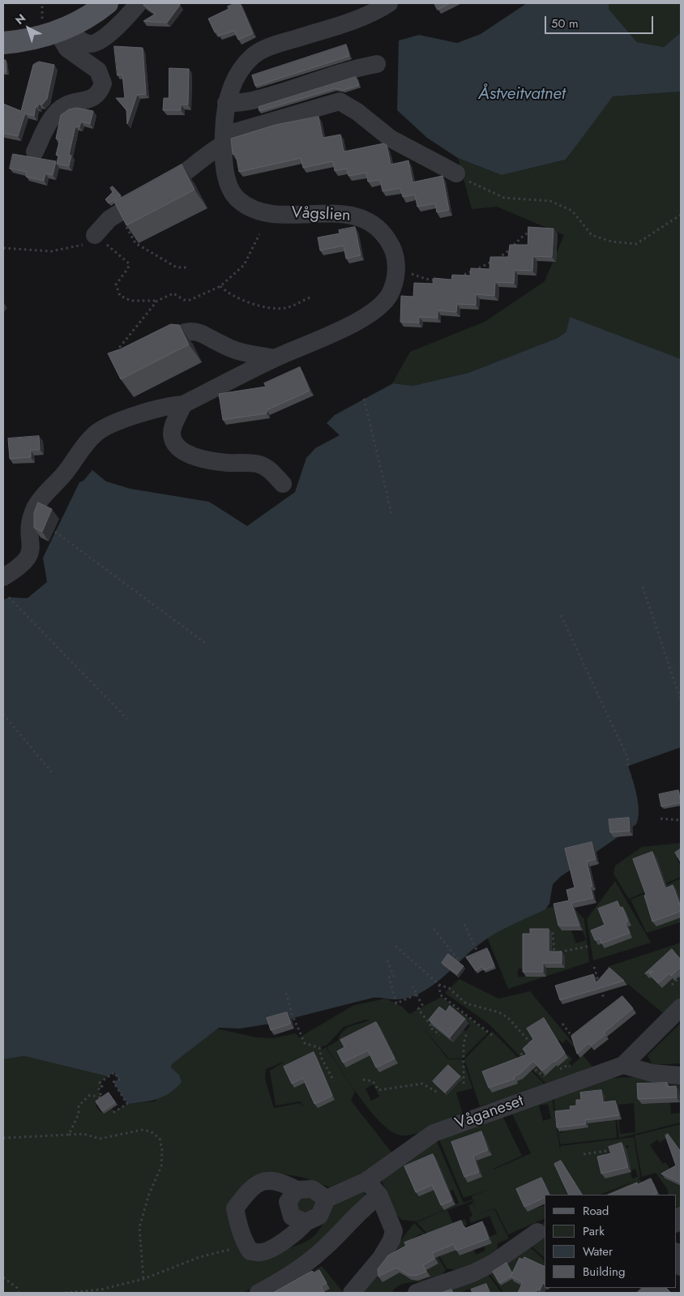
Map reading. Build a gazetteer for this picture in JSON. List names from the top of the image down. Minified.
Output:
{"streets":{"street":["Vågslien","Våganeset"]},"water":["Åstveitvatnet"],"legend":["Road","Park","Water","Building"],"scale_bar":"50 m","north":"top left"}
